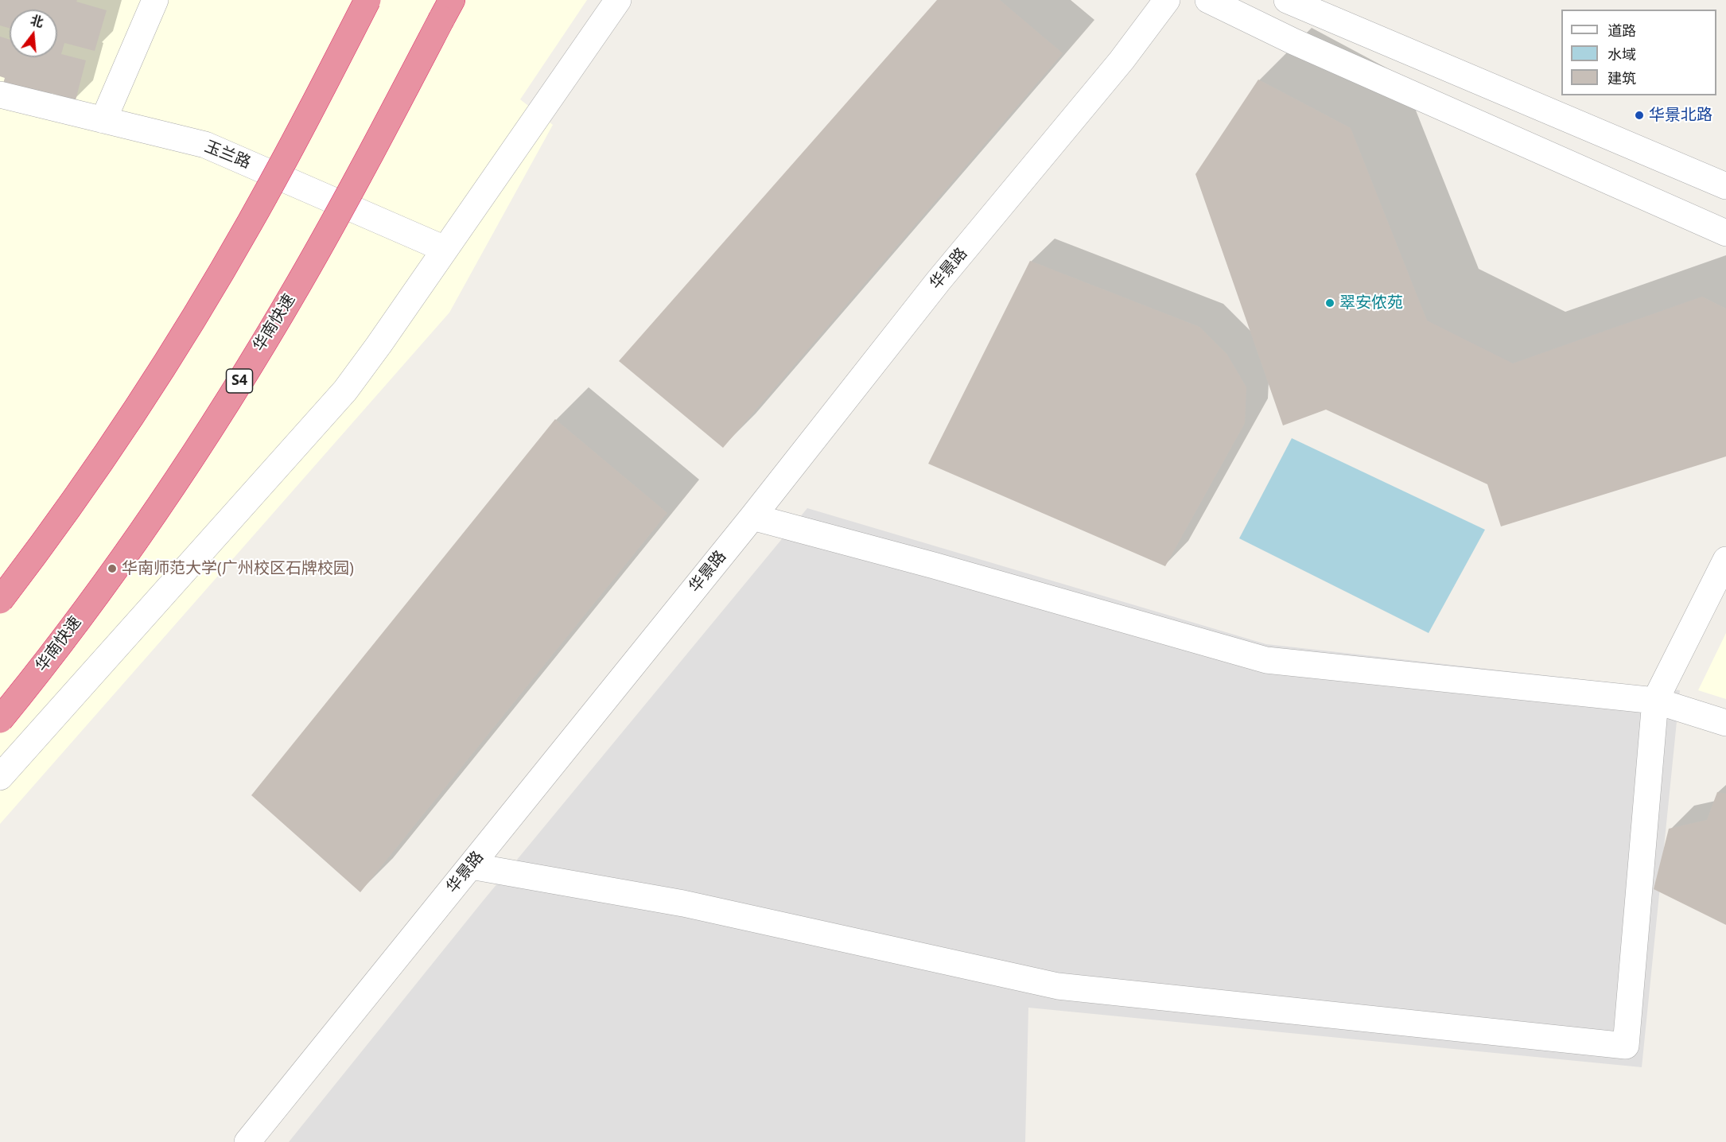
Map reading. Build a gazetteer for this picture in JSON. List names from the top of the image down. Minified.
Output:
{"streets":{"highway":["华南快速","S4"],"street":["玉兰路","华景路"]},"places":["华景北路","翠安侬苑","华南师范大学(广州校区石牌校园)"],"legend":["道路","水域","建筑"],"north":"top"}
